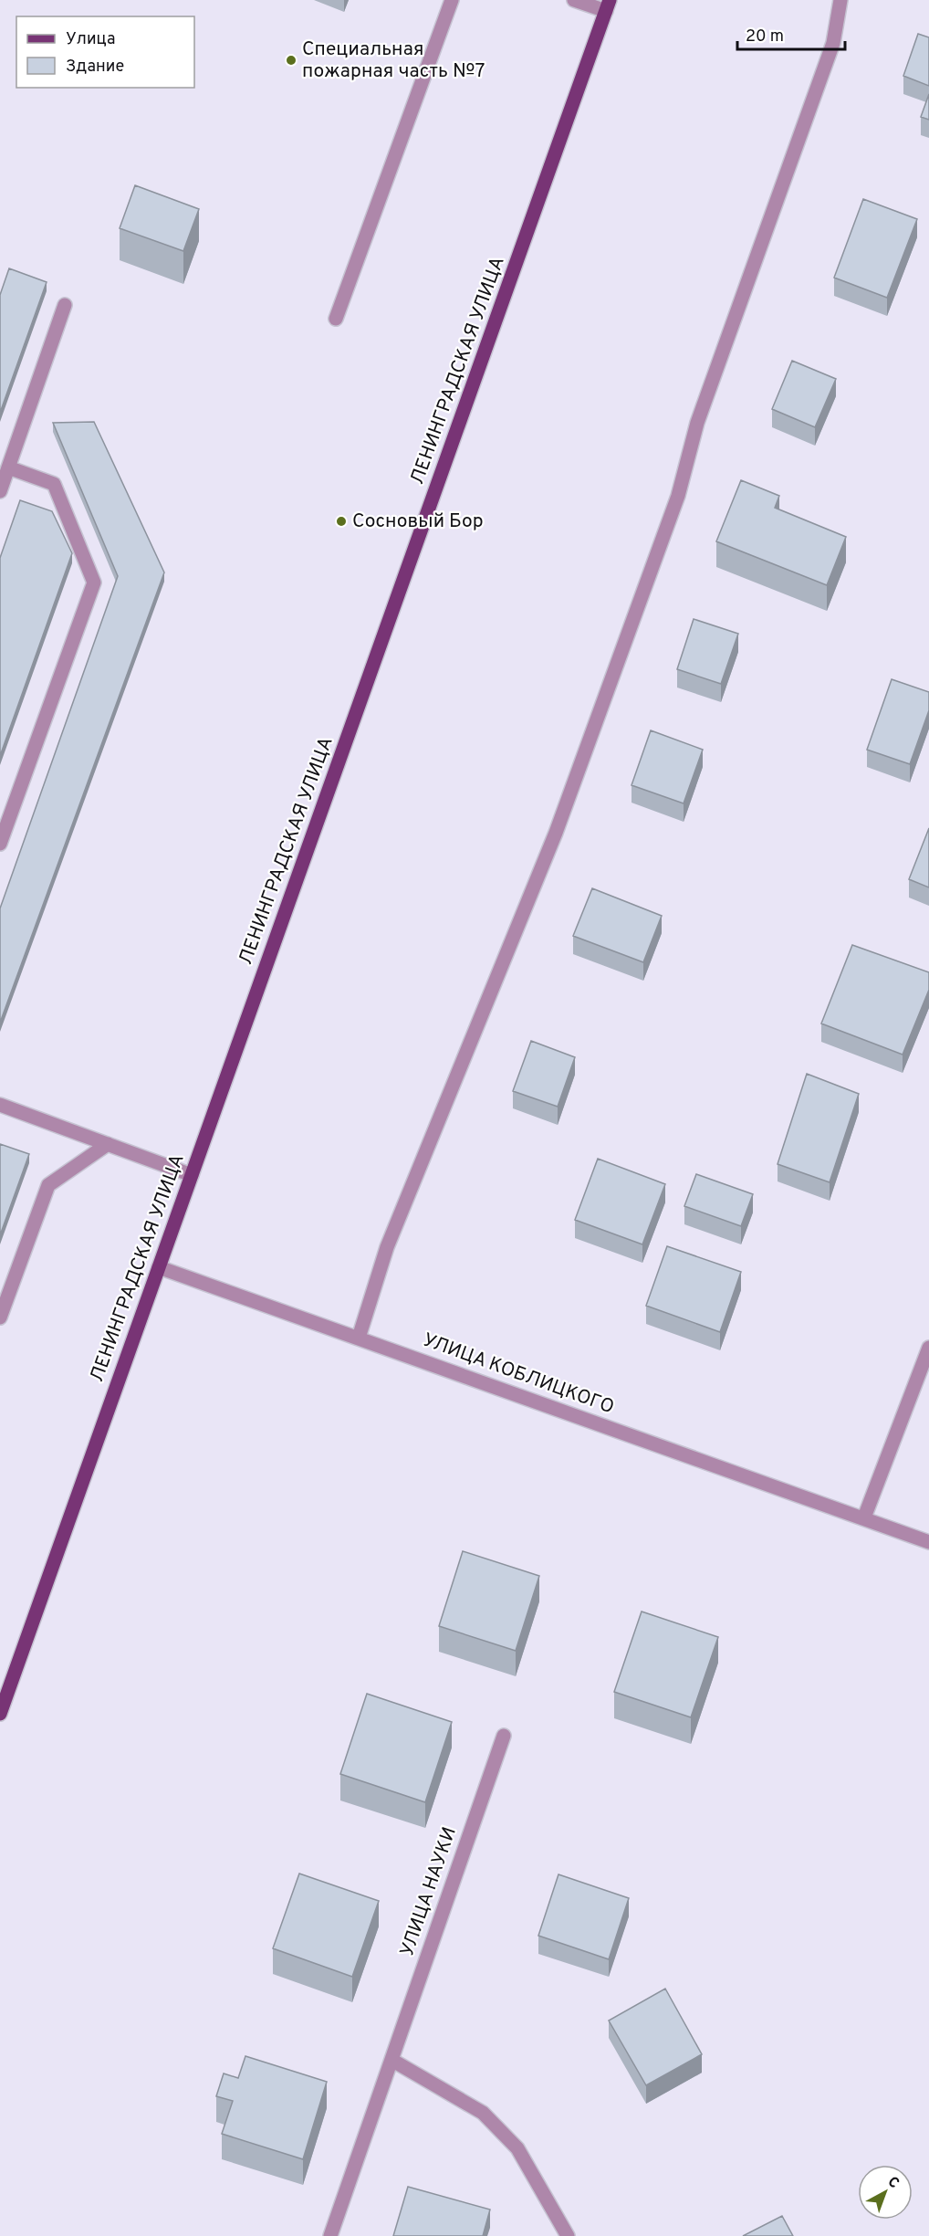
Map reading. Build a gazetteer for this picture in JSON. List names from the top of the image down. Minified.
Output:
{"streets":{"main road":["ЛЕНИНГРАДСКАЯ УЛИЦА"],"street":["УЛИЦА КОБЛИЦКОГО","УЛИЦА НАУКИ"]},"crossings":[["ЛЕНИНГРАДСКАЯ УЛИЦА","УЛИЦА КОБЛИЦКОГО"]],"places":["Специальная пожарная часть №7","Сосновый Бор"],"legend":["Улица","Здание"],"scale_bar":"20 m","north":"top right"}
